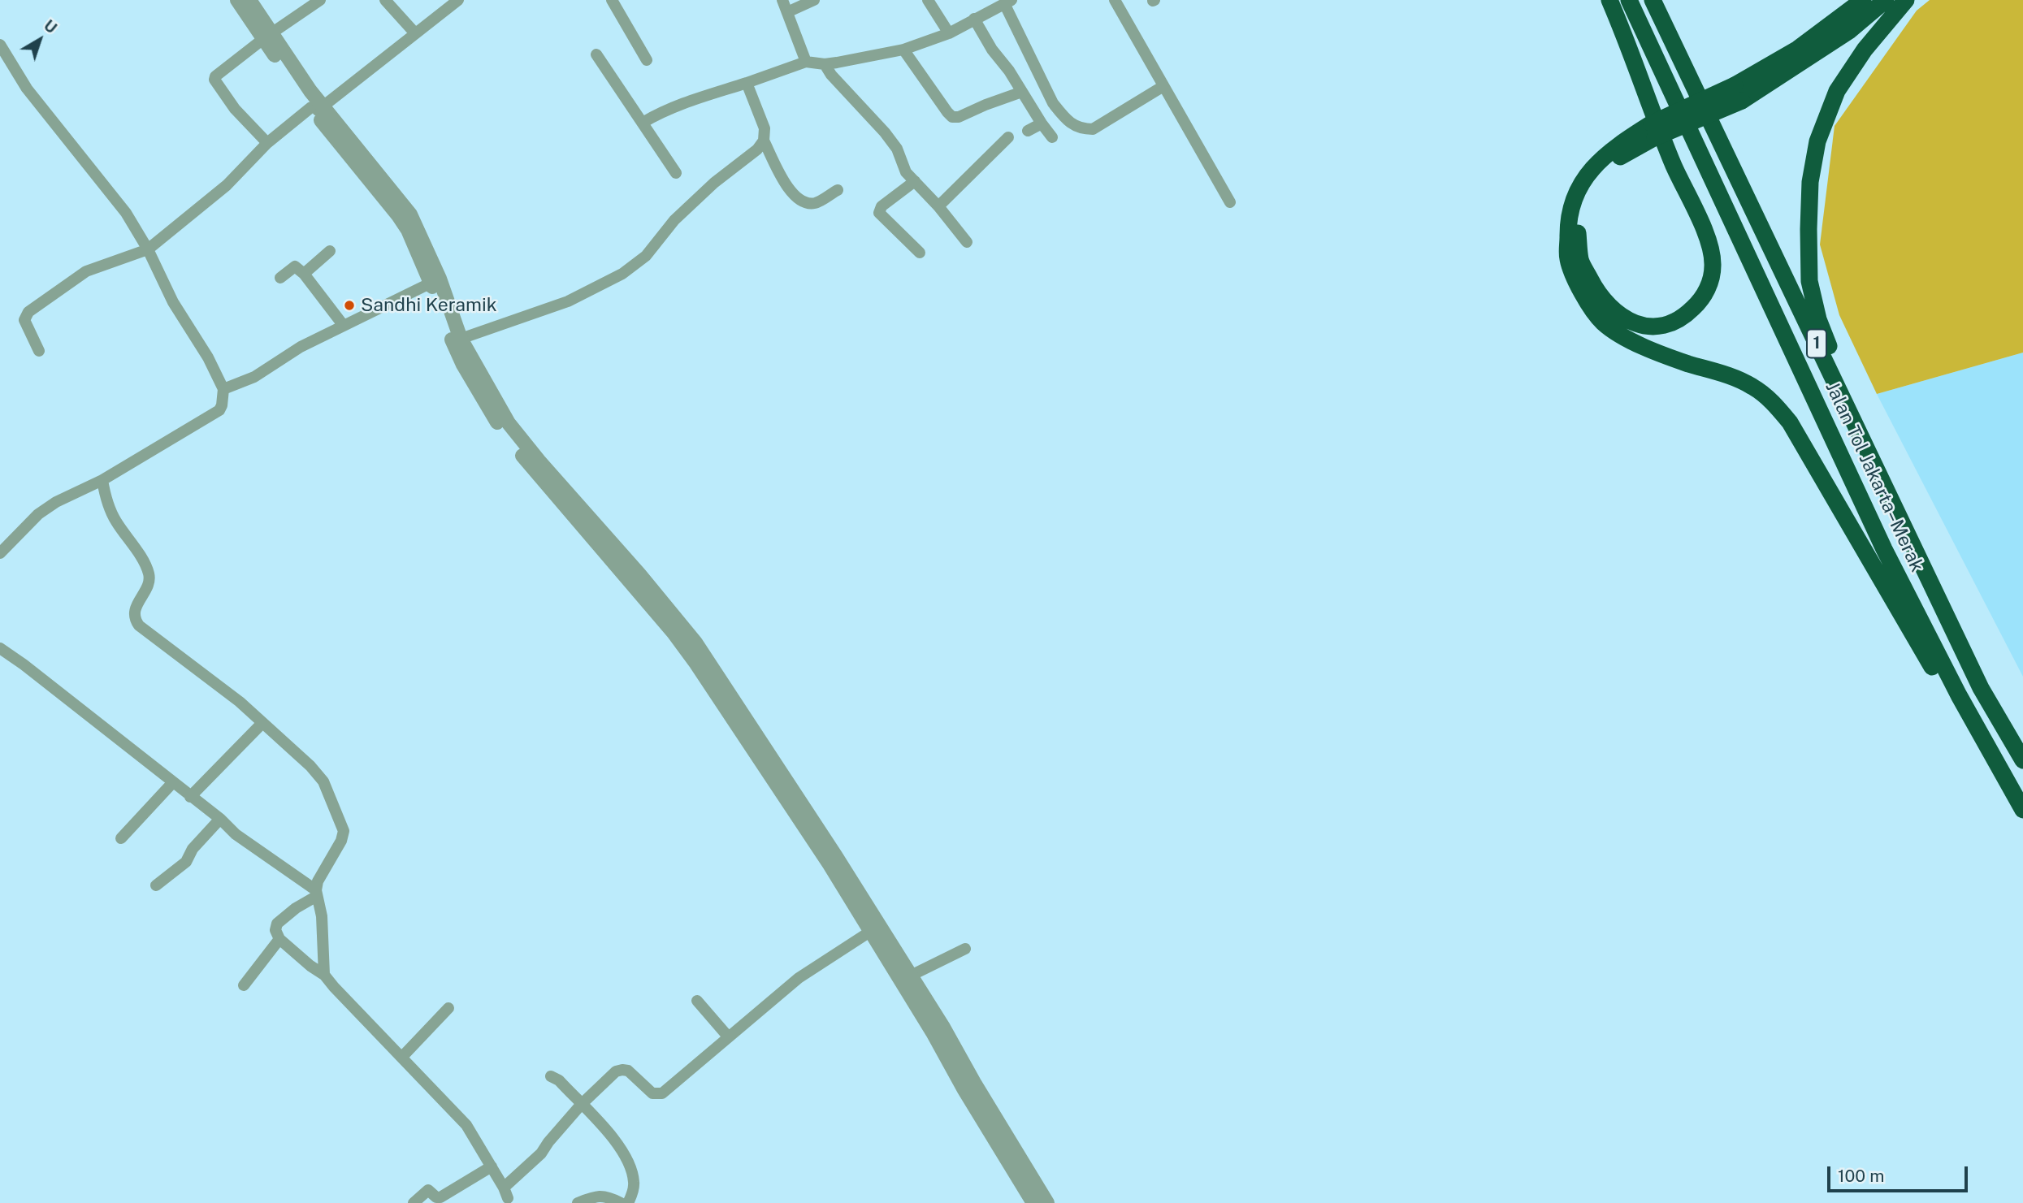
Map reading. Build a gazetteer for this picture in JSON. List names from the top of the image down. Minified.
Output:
{"streets":{"highway":["1","Jalan Tol Jakarta–Merak"]},"places":["Sandhi Keramik"],"scale_bar":"100 m","north":"top right"}
